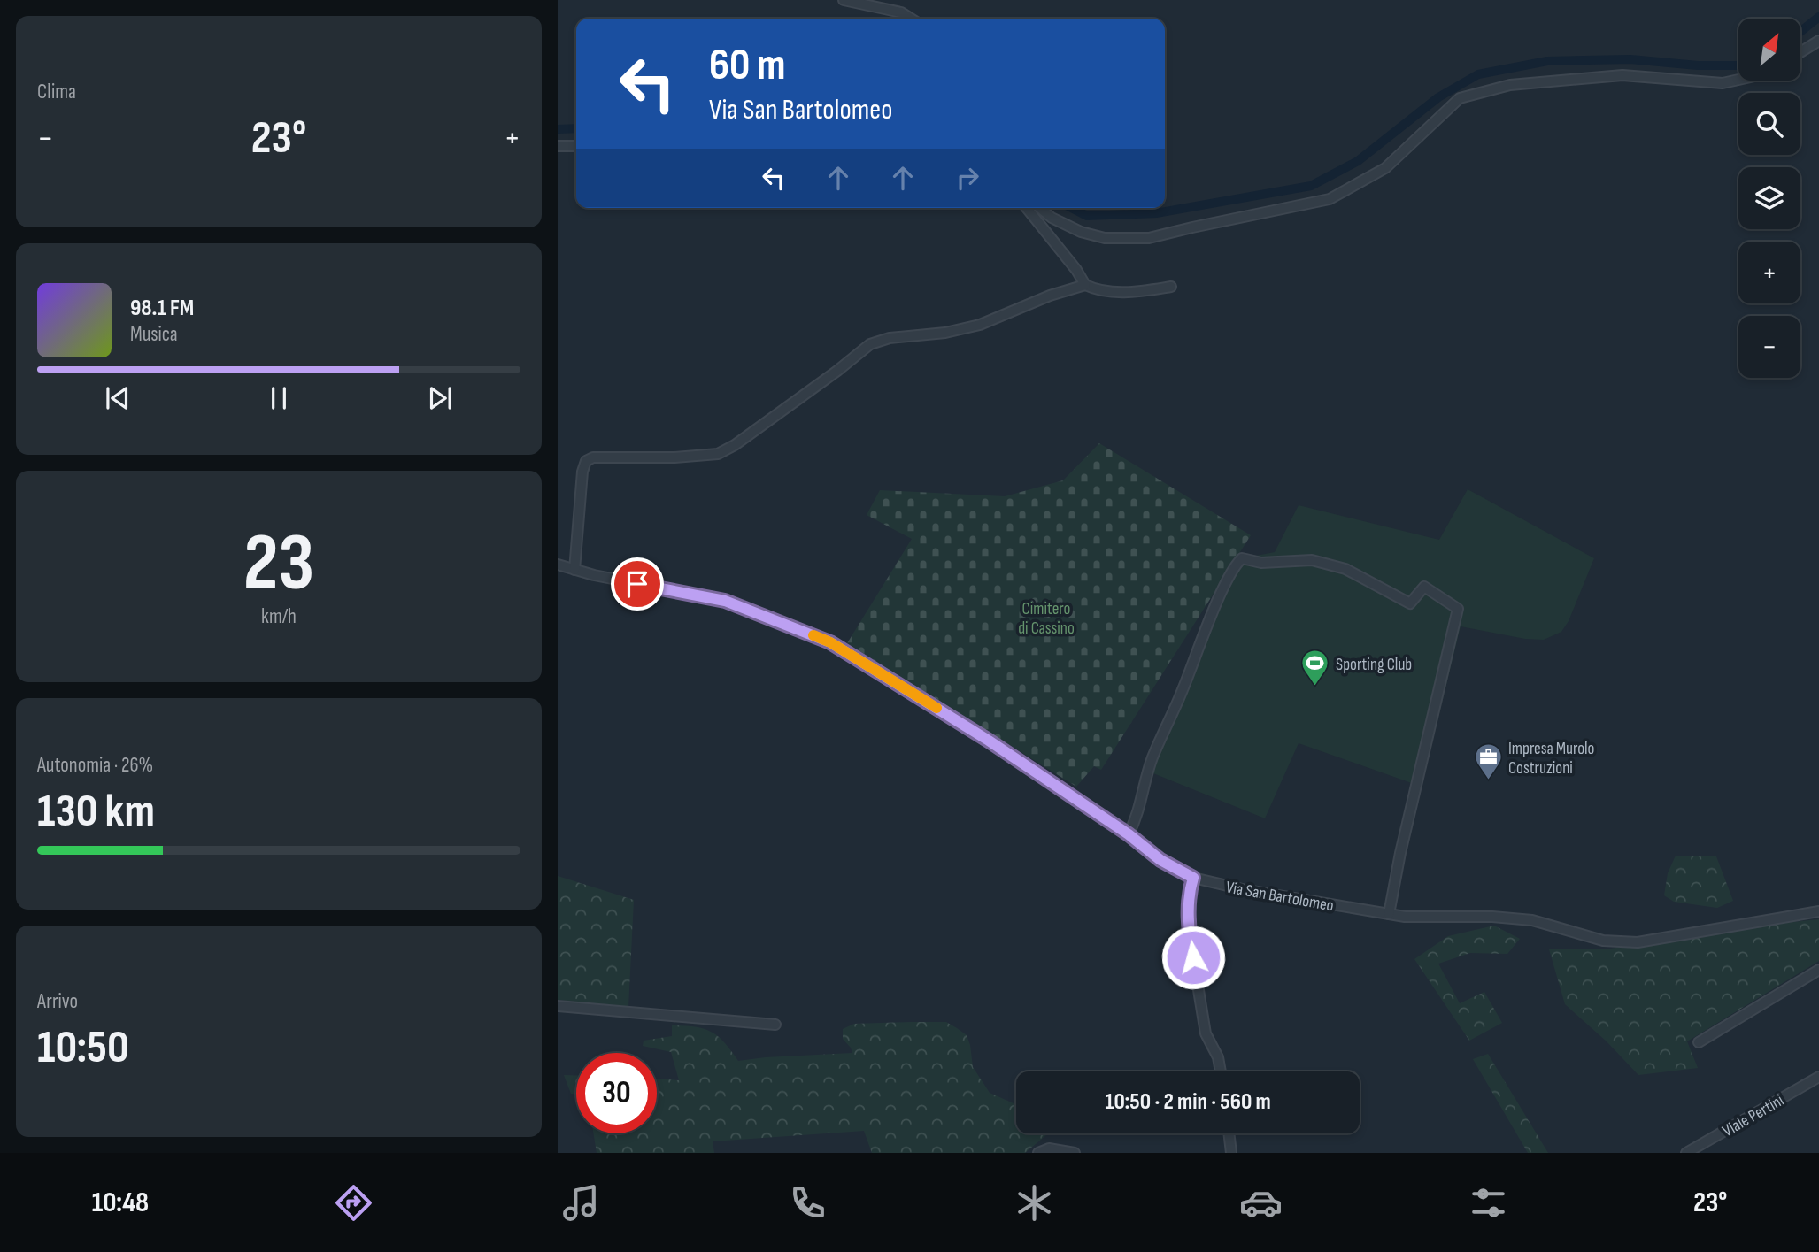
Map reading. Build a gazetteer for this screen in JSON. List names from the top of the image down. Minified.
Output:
{"streets":{"street":["Via San Bartolomeo","Viale Pertini"]},"parks":["Cimitero di Cassino"],"places":{"sports":["Sporting Club"],"office":["Impresa Murolo Costruzioni"]},"north":"top right","page":{"tile":["Clima",["23","km/h"],["Autonomia · 26%","130 km"],["Arrivo","10:50"]],"map_buttons":["+","−"],"turn":["60 m","Via San Bartolomeo"],"heat":["−","23°","+"],"song":["98.1 FM","Musica"],"limit":"30","trip":"10:50 · 2 min · 560 m","tabs":["10:48","23°"]}}
